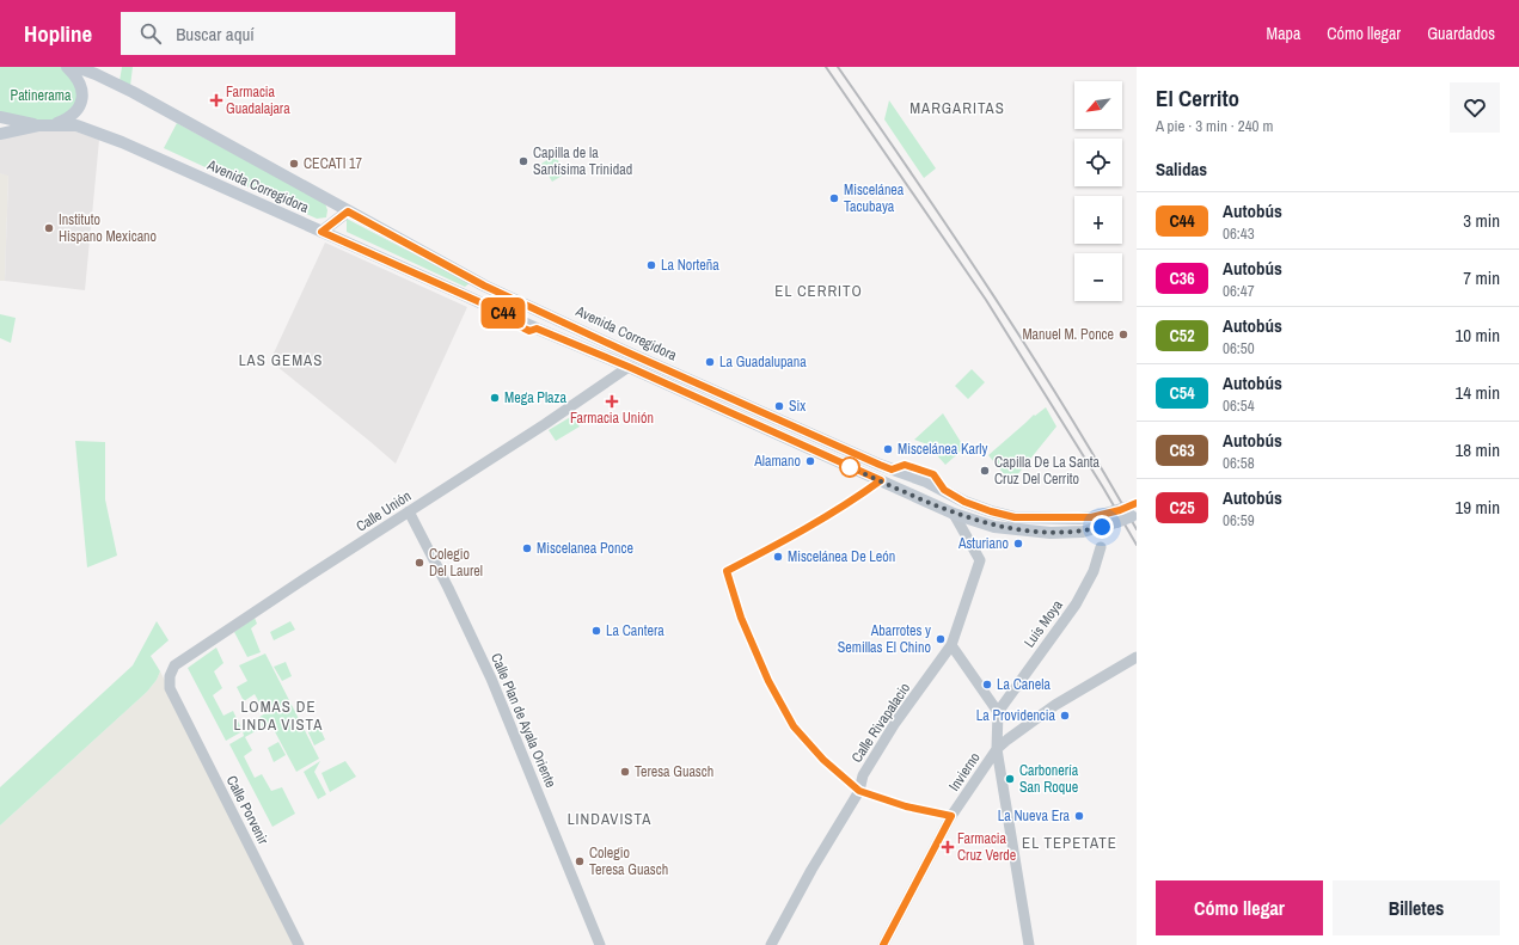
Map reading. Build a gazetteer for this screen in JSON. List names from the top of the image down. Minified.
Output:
{"streets":{"main road":["Avenida Corregidora"],"street":["Calle Unión","Luis Moya","Calle Plan de Ayala Oriente","Calle Rivapalacio","Invierno","Calle Porvenir"]},"crossings":[["Avenida Corregidora","Calle Unión"],["Avenida Corregidora","Calle Rivapalacio"],["Calle Unión","Calle Plan de Ayala Oriente"],["Calle Unión","Calle Porvenir"]],"districts":["MARGARITAS","EL CERRITO","LAS GEMAS","LOMAS DE LINDA VISTA","LINDAVISTA","EL TEPETATE"],"parks":["Patinerama"],"places":{"health":["Farmacia Guadalajara","Farmacia Unión","Farmacia Cruz Verde"],"other":["Capilla de la Santísima Trinidad","CECATI 17","Miscelánea Tacubaya","Instituto Hispano Mexicano","La Norteña","Manuel M. Ponce","La Guadalupana","Mega Plaza","Six","Miscelánea Karly","Alamano","Capilla De La Santa Cruz Del Cerrito","Asturiano","Miscelanea Ponce","Miscelánea De León","Colegio Del Laurel","La Cantera","Abarrotes y Semillas El Chino","La Canela","La Providencia","Teresa Guasch","Carbonería San Roque","La Nueva Era","Colegio Teresa Guasch"]},"lines":["bus line C44"],"north":"bottom left","page":{"header":"Hopline","search":"Buscar aquí","nav":["Mapa","Cómo llegar","Guardados"],"on_map":"C44","heading":[["El Cerrito","A pie · 3 min · 240 m"],"Salidas"],"map_buttons":["+","−"],"list":[{"mark":"C44","name":"Autobús","note":"06:43","value":"3 min"},{"mark":"C36","name":"Autobús","note":"06:47","value":"7 min"},{"mark":"C52","name":"Autobús","note":"06:50","value":"10 min"},{"mark":"C54","name":"Autobús","note":"06:54","value":"14 min"},{"mark":"C63","name":"Autobús","note":"06:58","value":"18 min"},{"mark":"C25","name":"Autobús","note":"06:59","value":"19 min"}],"buttons":["Cómo llegar","Billetes"]}}
